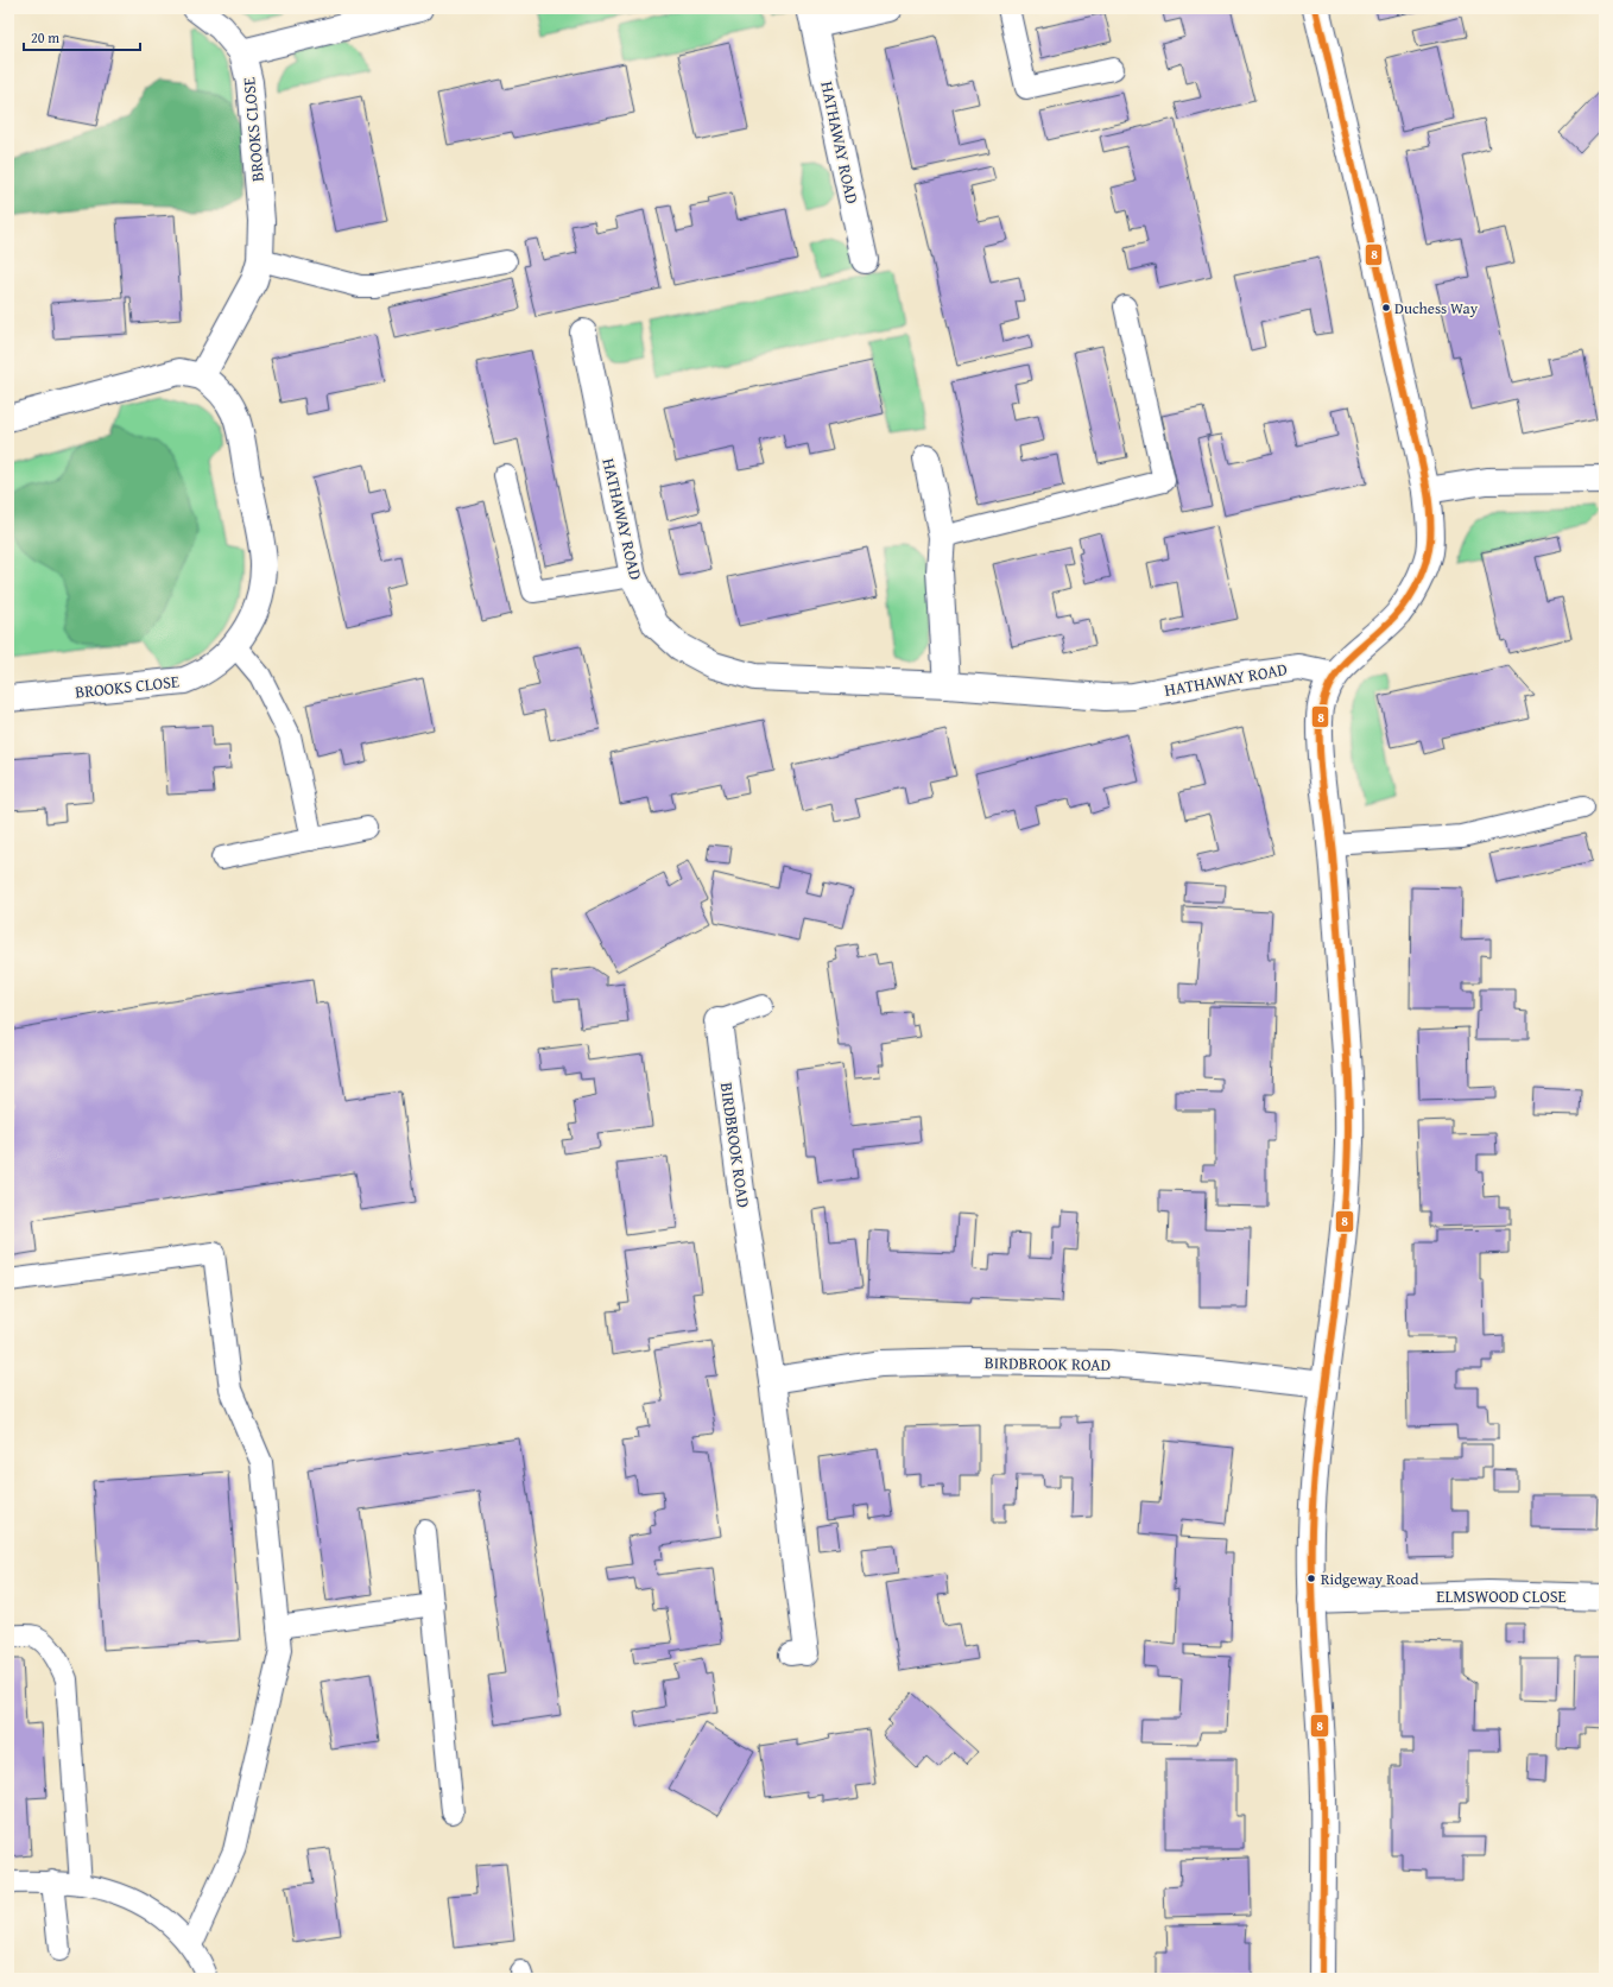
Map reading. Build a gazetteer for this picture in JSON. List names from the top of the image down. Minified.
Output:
{"streets":{"street":["BROOKS CLOSE","HATHAWAY ROAD","BIRDBROOK ROAD","ELMSWOOD CLOSE"]},"places":["Duchess Way","Ridgeway Road"],"lines":["transit line 8"],"scale_bar":"20 m"}
